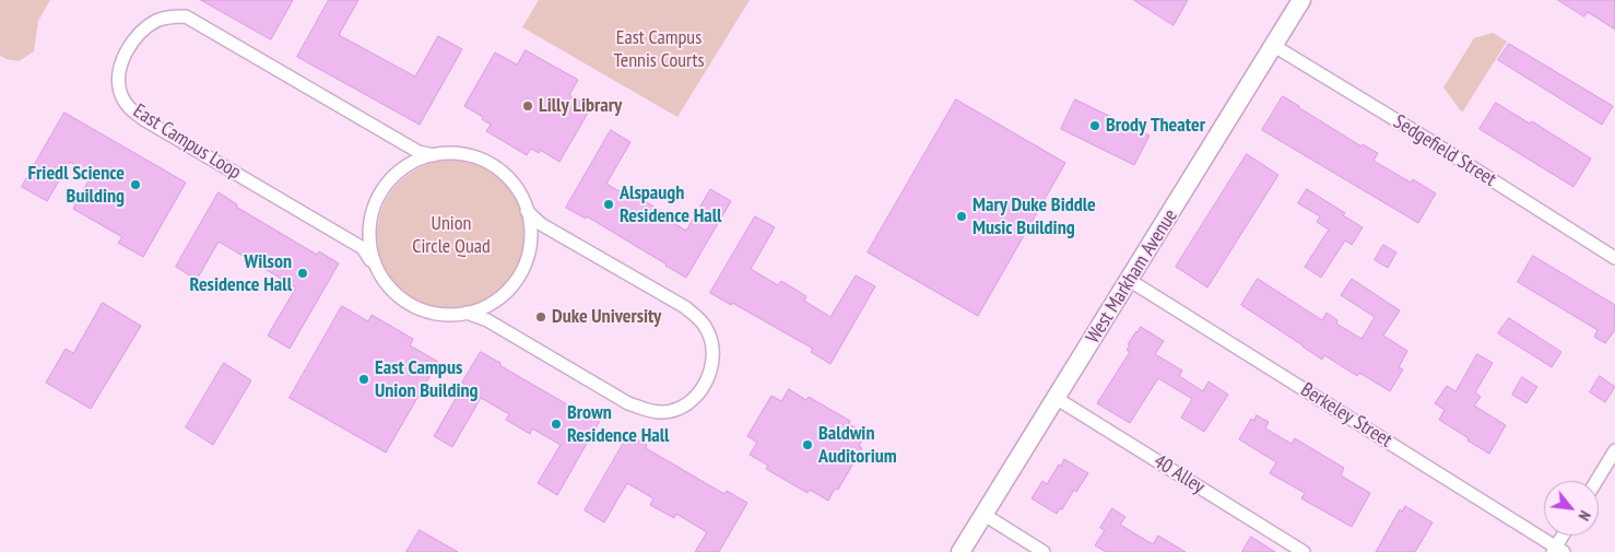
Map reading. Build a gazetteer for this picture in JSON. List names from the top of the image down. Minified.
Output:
{"streets":{"street":["East Campus Loop","Sedgefield Street","West Markham Avenue","Berkeley Street","40 Alley"]},"crossings":[["Sedgefield Street","West Markham Avenue"],["West Markham Avenue","Berkeley Street"],["West Markham Avenue","40 Alley"]],"parks":["East Campus Tennis Courts","Union Circle Quad"],"places":["Lilly Library","Brody Theater","Friedl Science Building","Alspaugh Residence Hall","Mary Duke Biddle Music Building","Wilson Residence Hall","Duke University","East Campus Union Building","Brown Residence Hall","Baldwin Auditorium"],"north":"bottom right"}
